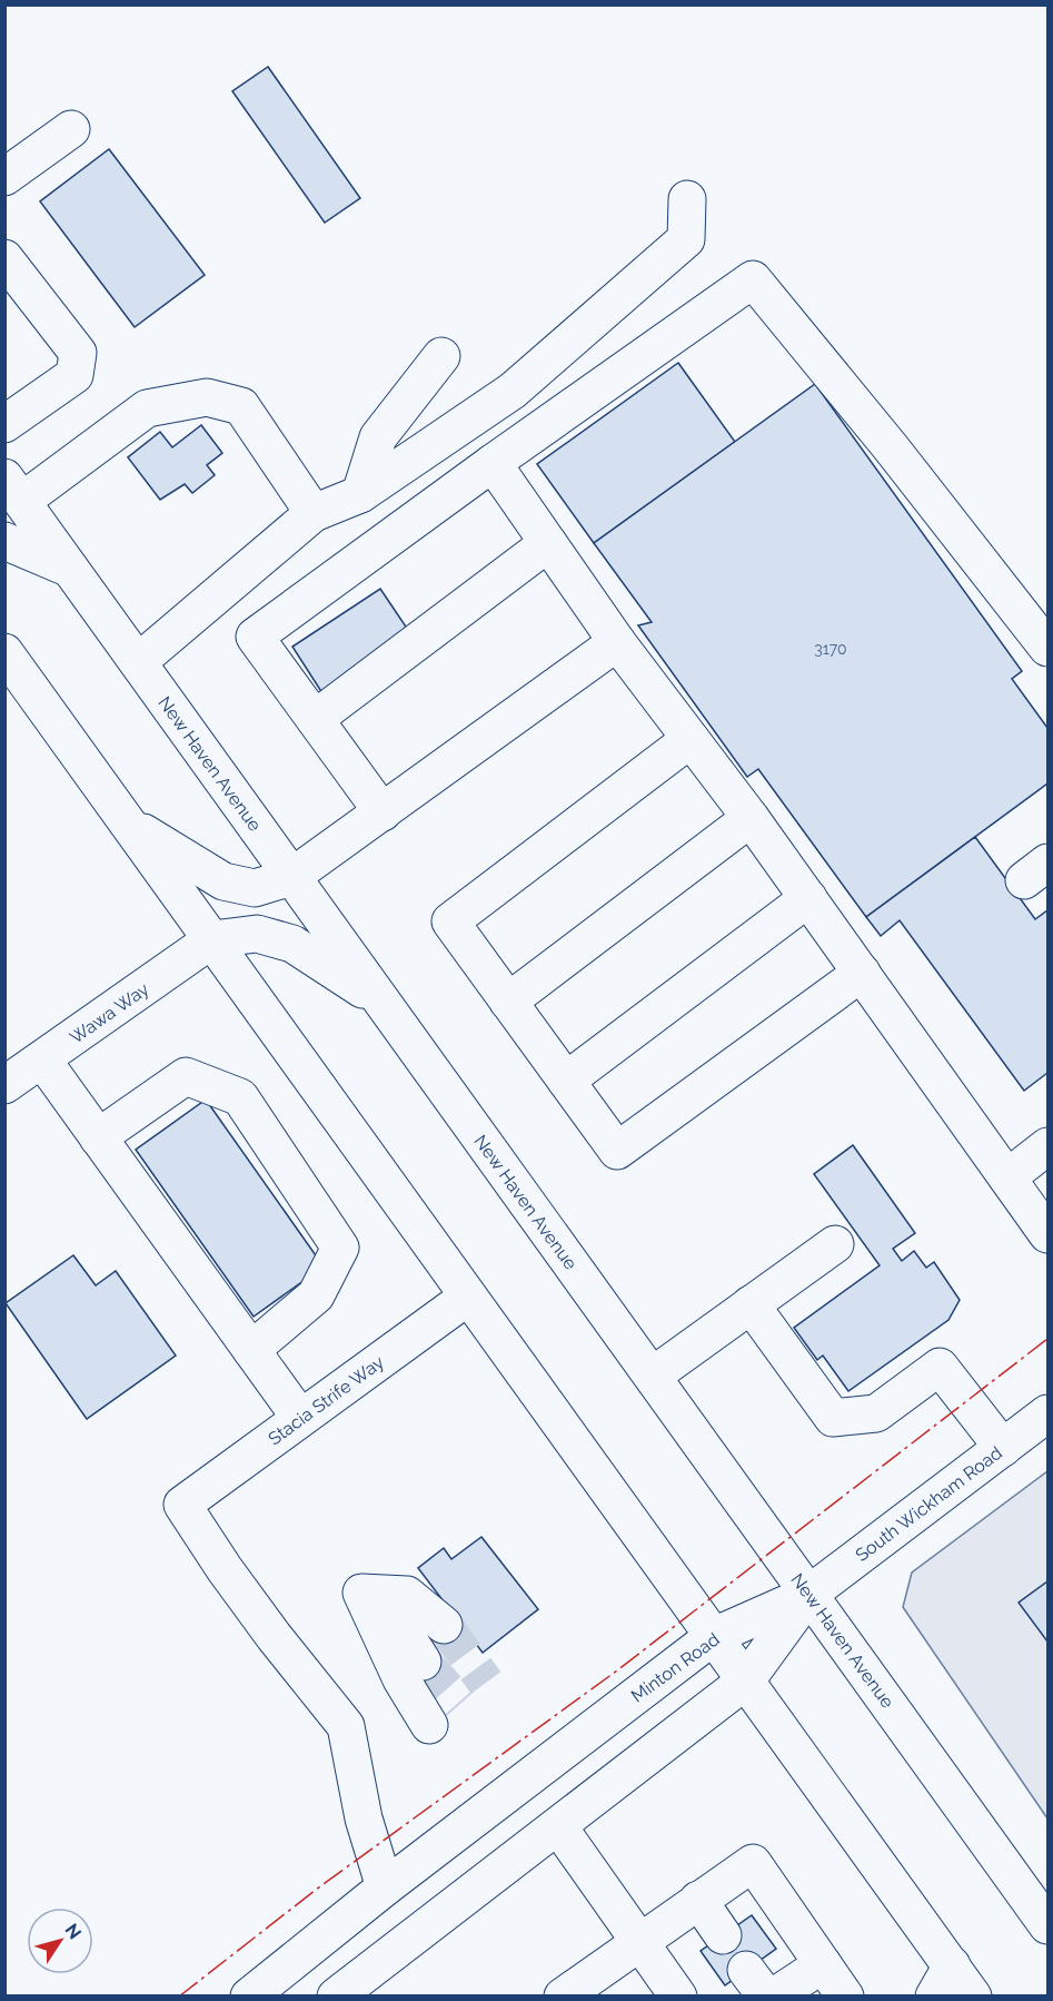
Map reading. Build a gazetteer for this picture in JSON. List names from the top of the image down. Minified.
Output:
{"streets":{"main road":["New Haven Avenue","Wawa Way","Stacia Strife Way","South Wickham Road","Minton Road"]},"crossings":[["New Haven Avenue","South Wickham Road"],["New Haven Avenue","Minton Road"],["Stacia Strife Way","Minton Road"],["South Wickham Road","Minton Road"]],"house_numbers":["3170"],"north":"top right"}
